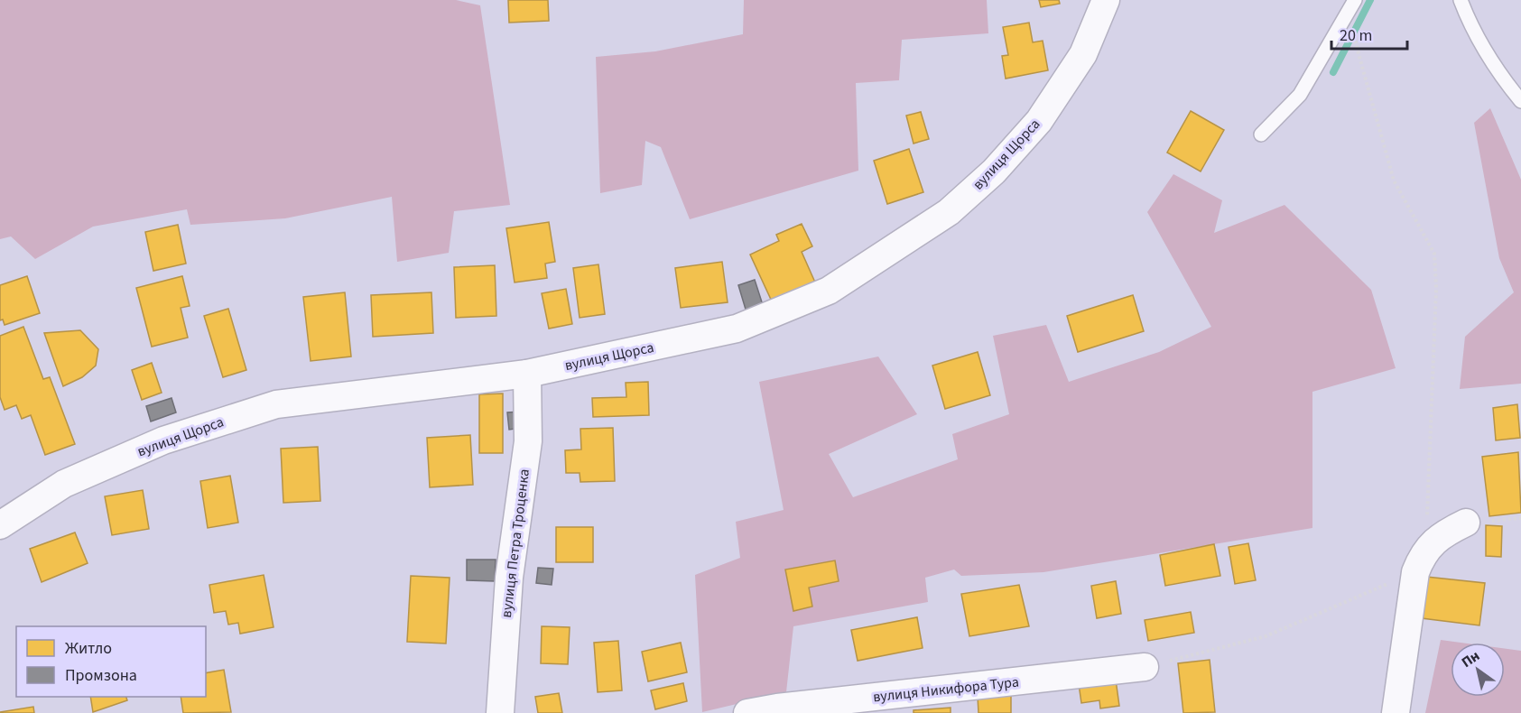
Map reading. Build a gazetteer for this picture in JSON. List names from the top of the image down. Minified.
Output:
{"streets":{"street":["вулиця Щорса","вулиця Петра Троценка","вулиця Никифора Тура"]},"crossings":[["вулиця Щорса","вулиця Петра Троценка"]],"legend":["Житло","Промзона"],"scale_bar":"20 m","north":"top left"}
